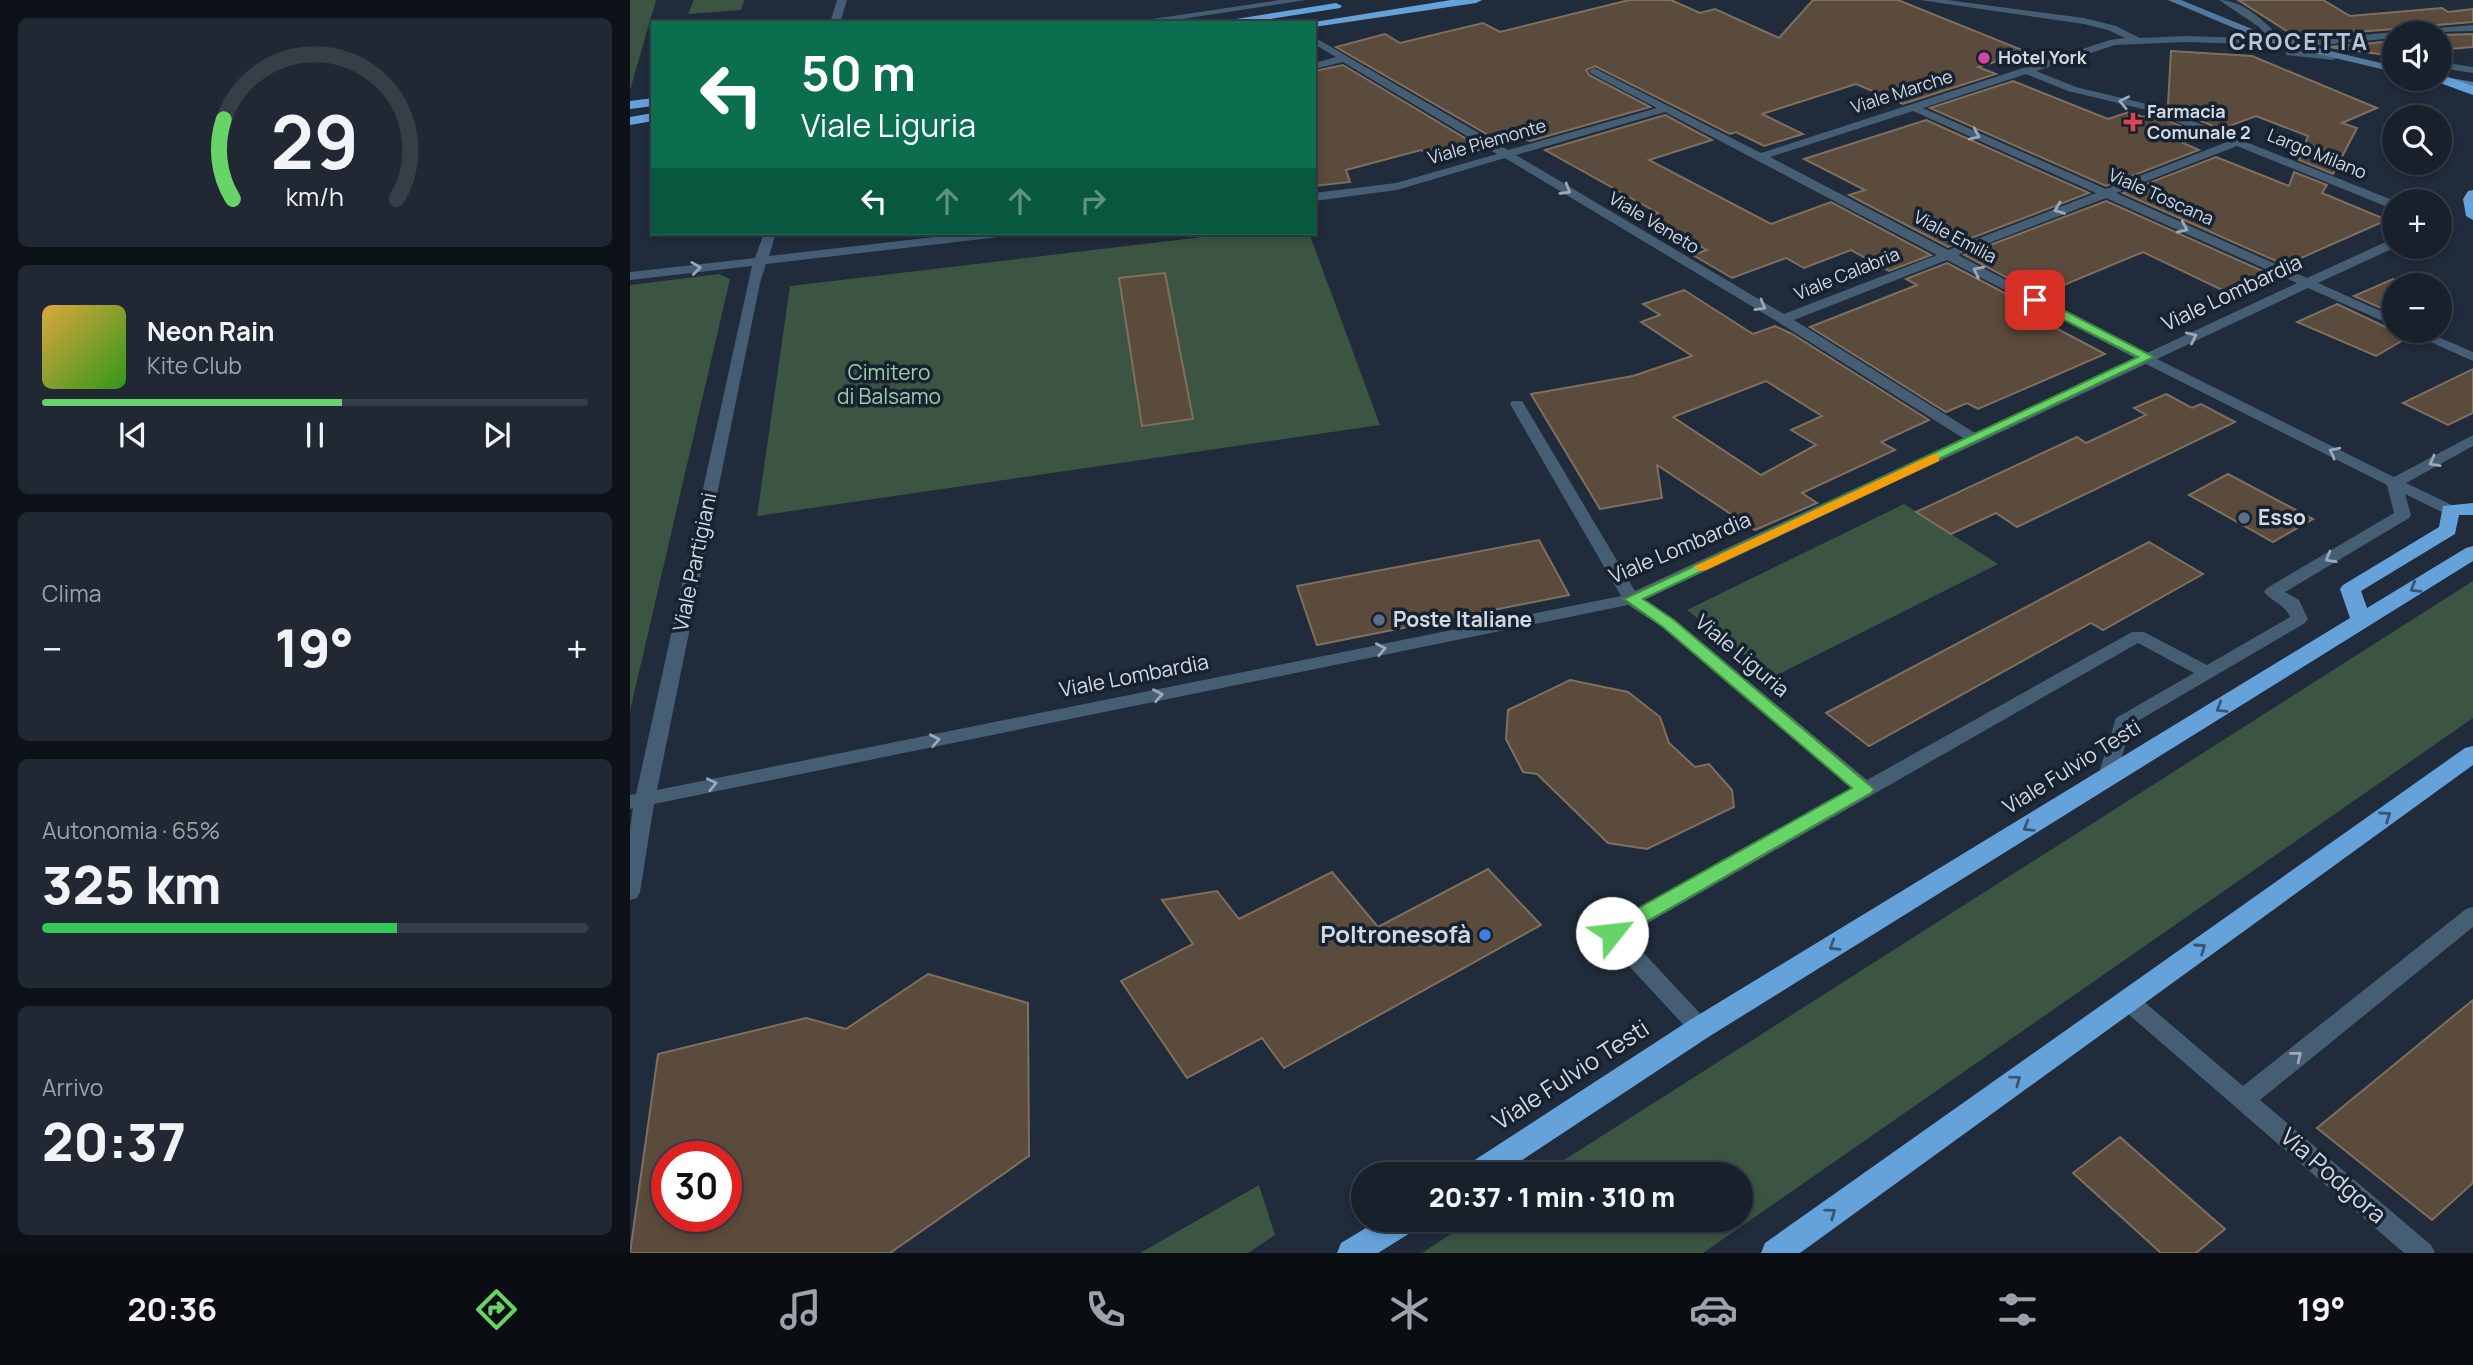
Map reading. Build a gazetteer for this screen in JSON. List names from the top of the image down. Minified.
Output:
{"streets":{"highway":["Viale Fulvio Testi"],"street":["Viale Marche","Viale Piemonte","Largo Milano","Viale Toscana","Viale Veneto","Viale Emilia","Viale Calabria","Viale Lombardia","Viale Partigiani","Viale Liguria","Via Podgora"]},"crossings":[["Viale Marche","Largo Milano"],["Viale Marche","Viale Toscana"],["Viale Marche","Viale Emilia"],["Viale Piemonte","Viale Veneto"],["Viale Piemonte","Viale Emilia"],["Largo Milano","Viale Calabria"],["Viale Toscana","Viale Calabria"],["Viale Toscana","Viale Lombardia"],["Viale Veneto","Viale Calabria"],["Viale Veneto","Viale Lombardia"],["Viale Emilia","Viale Calabria"],["Viale Emilia","Viale Lombardia"],["Viale Lombardia","Viale Partigiani"],["Viale Lombardia","Viale Liguria"]],"one_way":["Viale Veneto","Viale Emilia","Viale Lombardia"],"districts":["CROCETTA"],"parks":["Cimitero di Balsamo"],"places":{"other":["Hotel York","Esso","Poste Italiane","Poltronesofà"],"health":["Farmacia Comunale 2"]},"page":{"map_buttons":["+","−"],"turn":["50 m","Viale Liguria"],"song":["Neon Rain","Kite Club"],"tile":["Clima",["Autonomia · 65%","325 km"],["Arrivo","20:37"]],"heat":["−","19°","+"],"limit":"30","trip":"20:37 · 1 min · 310 m","tabs":["20:36","19°"],"gauge":["29","km/h"]}}
